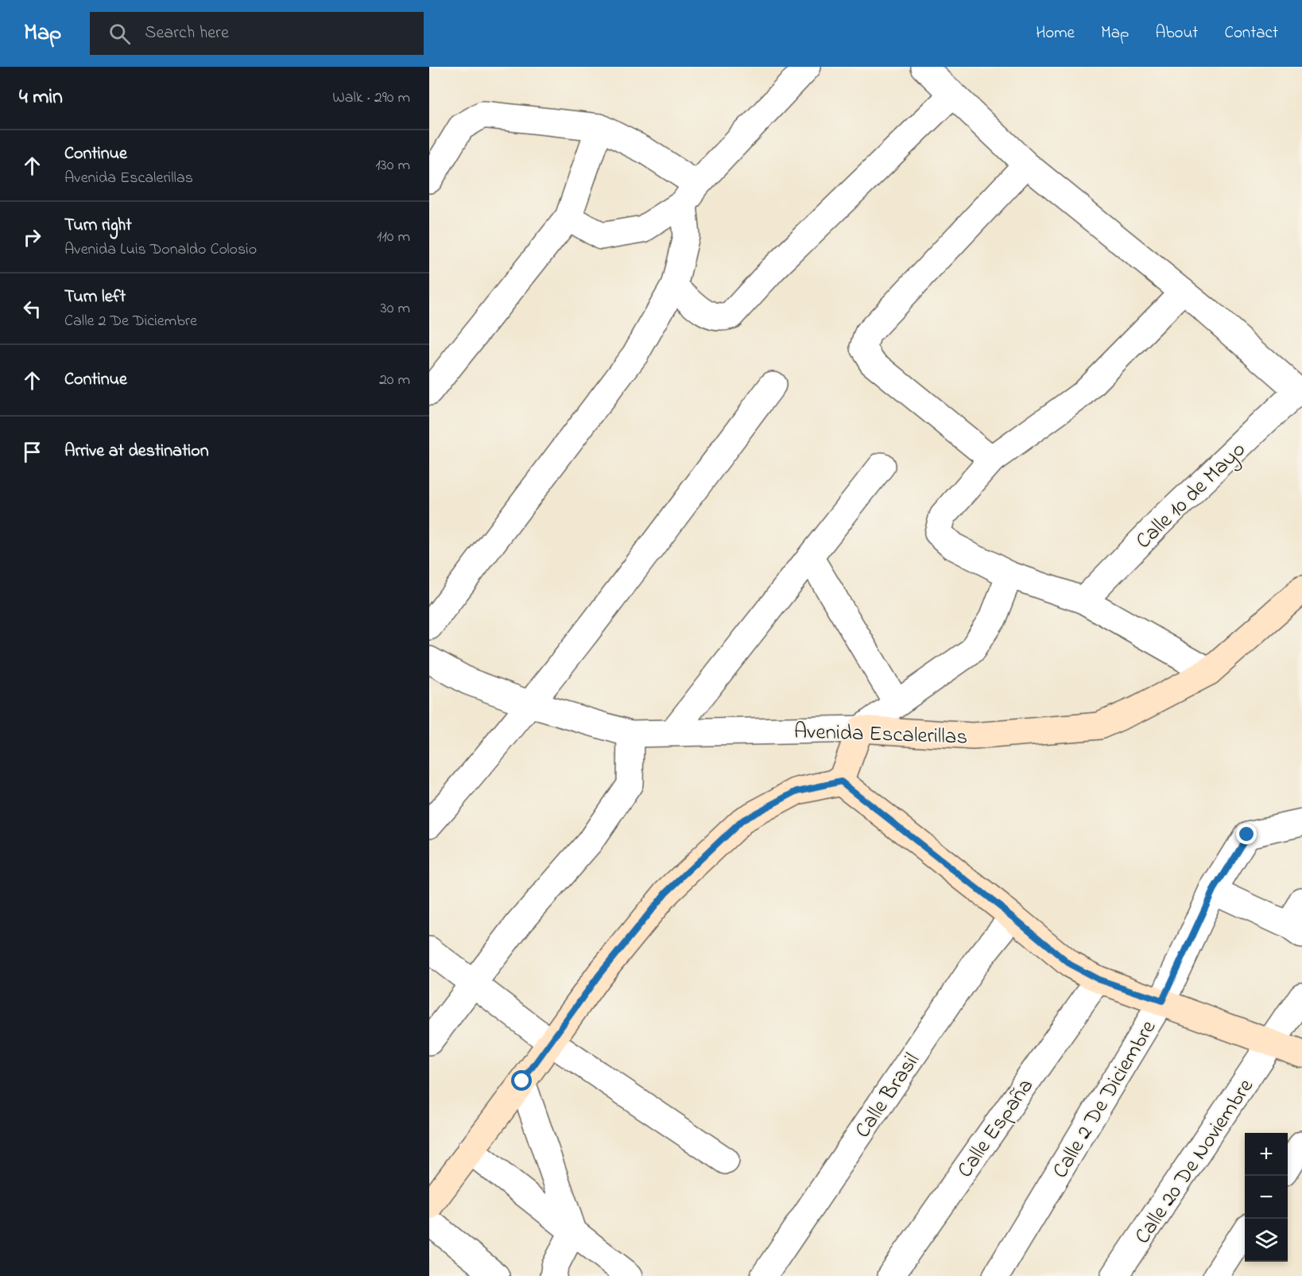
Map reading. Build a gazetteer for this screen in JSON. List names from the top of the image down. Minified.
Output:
{"streets":{"main road":["Avenida Escalerillas"],"street":["Calle 10 de Mayo","Calle Brasil","Calle 2 De Diciembre","Calle España","Calle 20 De Noviembre"]},"page":{"header":"Map","search":"Search here","nav":["Home","Map","About","Contact"],"heading":["4 min","Walk · 290 m"],"list":[["Continue","Avenida Escalerillas","130 m"],["Turn right","Avenida Luis Donaldo Colosio","110 m"],["Turn left","Calle 2 De Diciembre","30 m"],["Continue","20 m"],"Arrive at destination"],"map_buttons":["+","−"]}}
